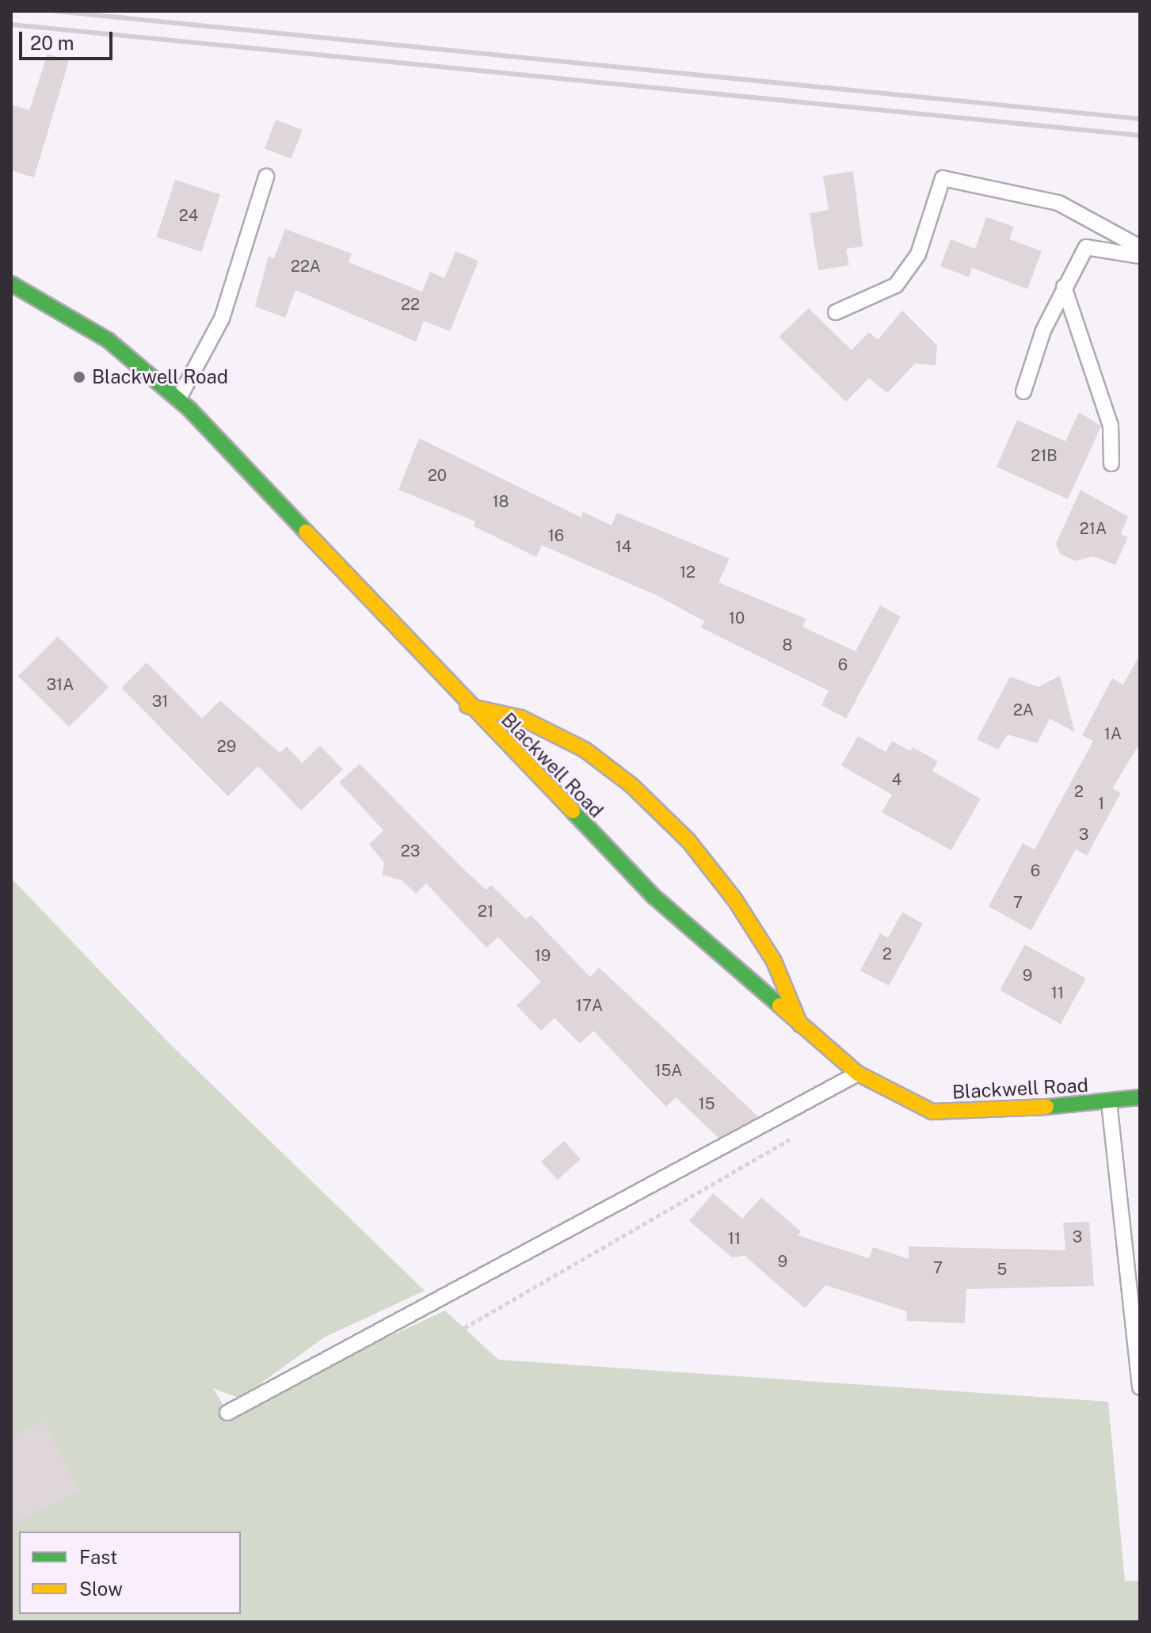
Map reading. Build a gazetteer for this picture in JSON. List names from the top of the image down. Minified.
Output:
{"streets":{"street":["Blackwell Road"]},"places":["Blackwell Road"],"house_numbers":["24","22A","22","21B","20","18","21A","16","14","12","10","8","6","31A","31","2A","1A","29","4","2","1","3","23","6","7","21","2","19","9","11","17A","15A","15","3","11","9","7","5"],"legend":["Fast","Slow"],"scale_bar":"20 m"}
